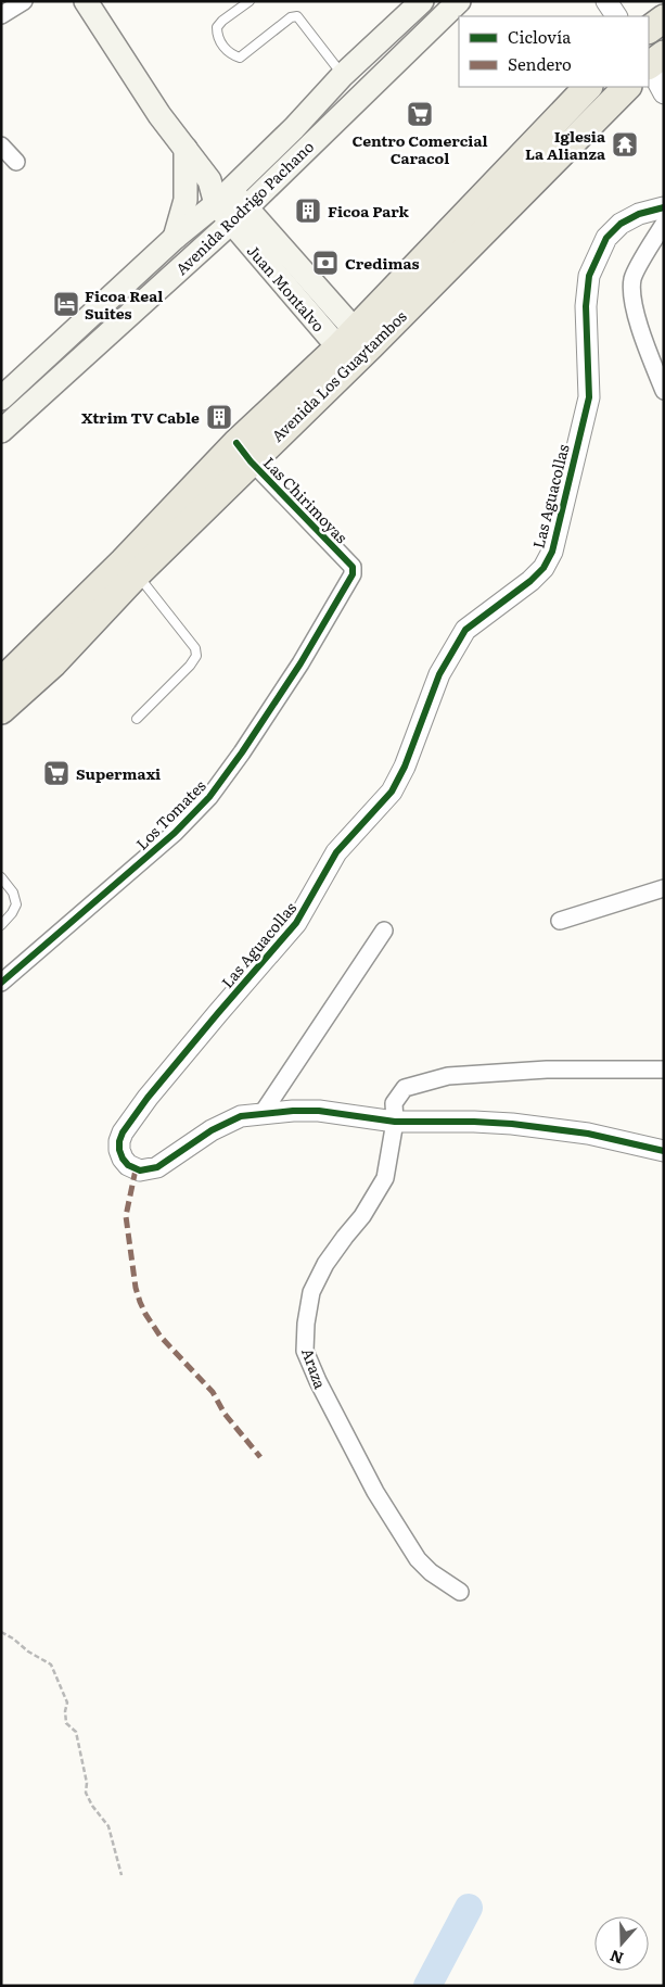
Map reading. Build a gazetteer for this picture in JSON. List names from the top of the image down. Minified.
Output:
{"streets":{"main road":["Avenida Rodrigo Pachano","Juan Montalvo","Avenida Los Guaytambos"],"street":["Las Aguacollas","Las Chirimoyas","Los Tomates","Araza"]},"crossings":[["Avenida Rodrigo Pachano","Juan Montalvo"],["Juan Montalvo","Avenida Los Guaytambos"],["Avenida Los Guaytambos","Las Chirimoyas"],["Las Aguacollas","Araza"],["Las Chirimoyas","Los Tomates"]],"places":{"supermarket":["Centro Comercial Caracol","Supermaxi"],"temple":["Iglesia La Alianza"],"building":["Ficoa Park","Xtrim TV Cable"],"bank":["Credimas"],"hotel":["Ficoa Real Suites"]},"legend":["Ciclovía","Sendero"],"north":"bottom"}
